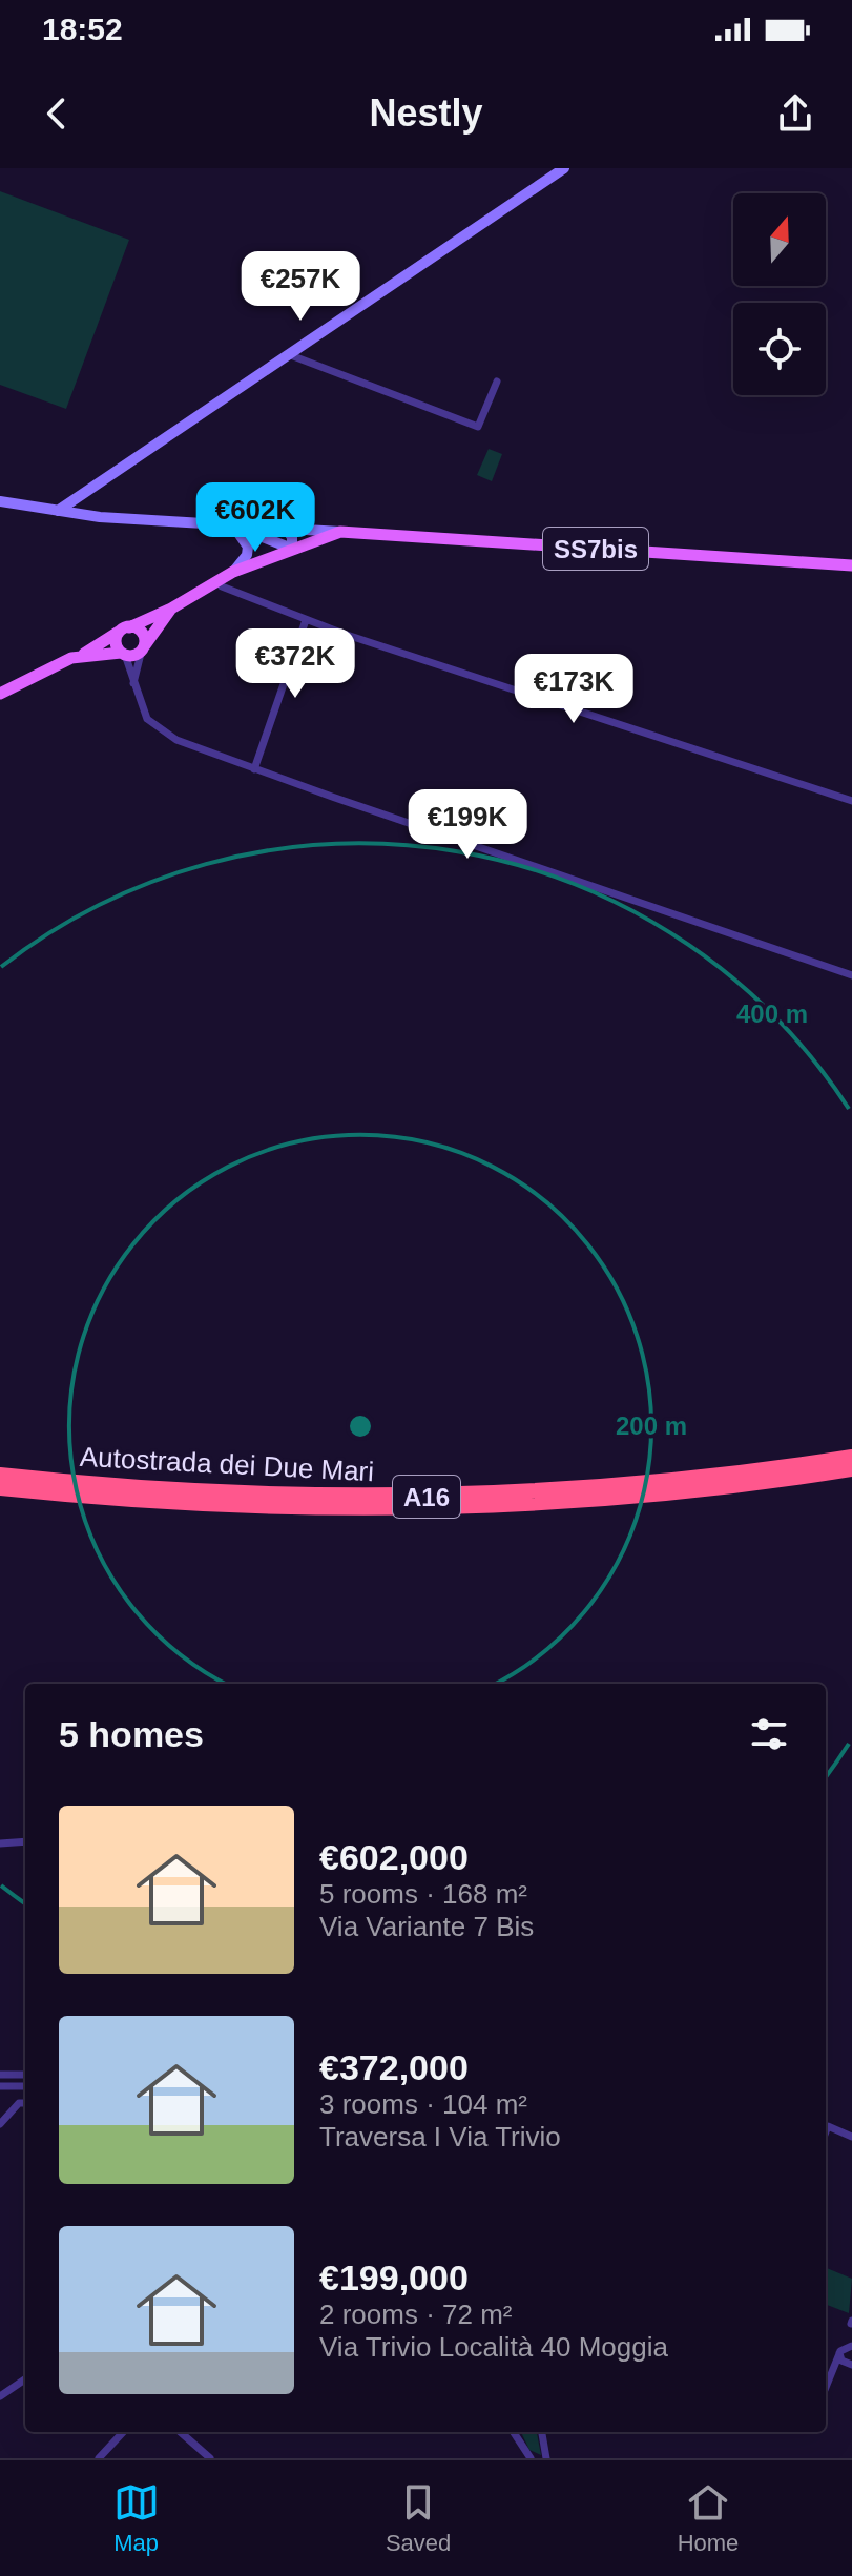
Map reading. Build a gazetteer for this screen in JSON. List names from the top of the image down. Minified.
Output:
{"streets":{"highway":["Autostrada dei Due Mari","A16"],"main road":["SS7bis"]},"north":"top","page":{"status":"18:52","header":"Nestly","price":["€257K","€602K","€372K","€173K","€199K"],"heading":"5 homes","list":[{"name":"€602,000","note":"5 rooms · 168 m² · Via Variante 7 Bis"},{"name":"€372,000","note":"3 rooms · 104 m² · Traversa I Via Trivio"},{"name":"€199,000","note":"2 rooms · 72 m² · Via Trivio Località 40 Moggia"}],"tabs":["Map","Saved","Home"]},"rings":["400 m","200 m"]}
